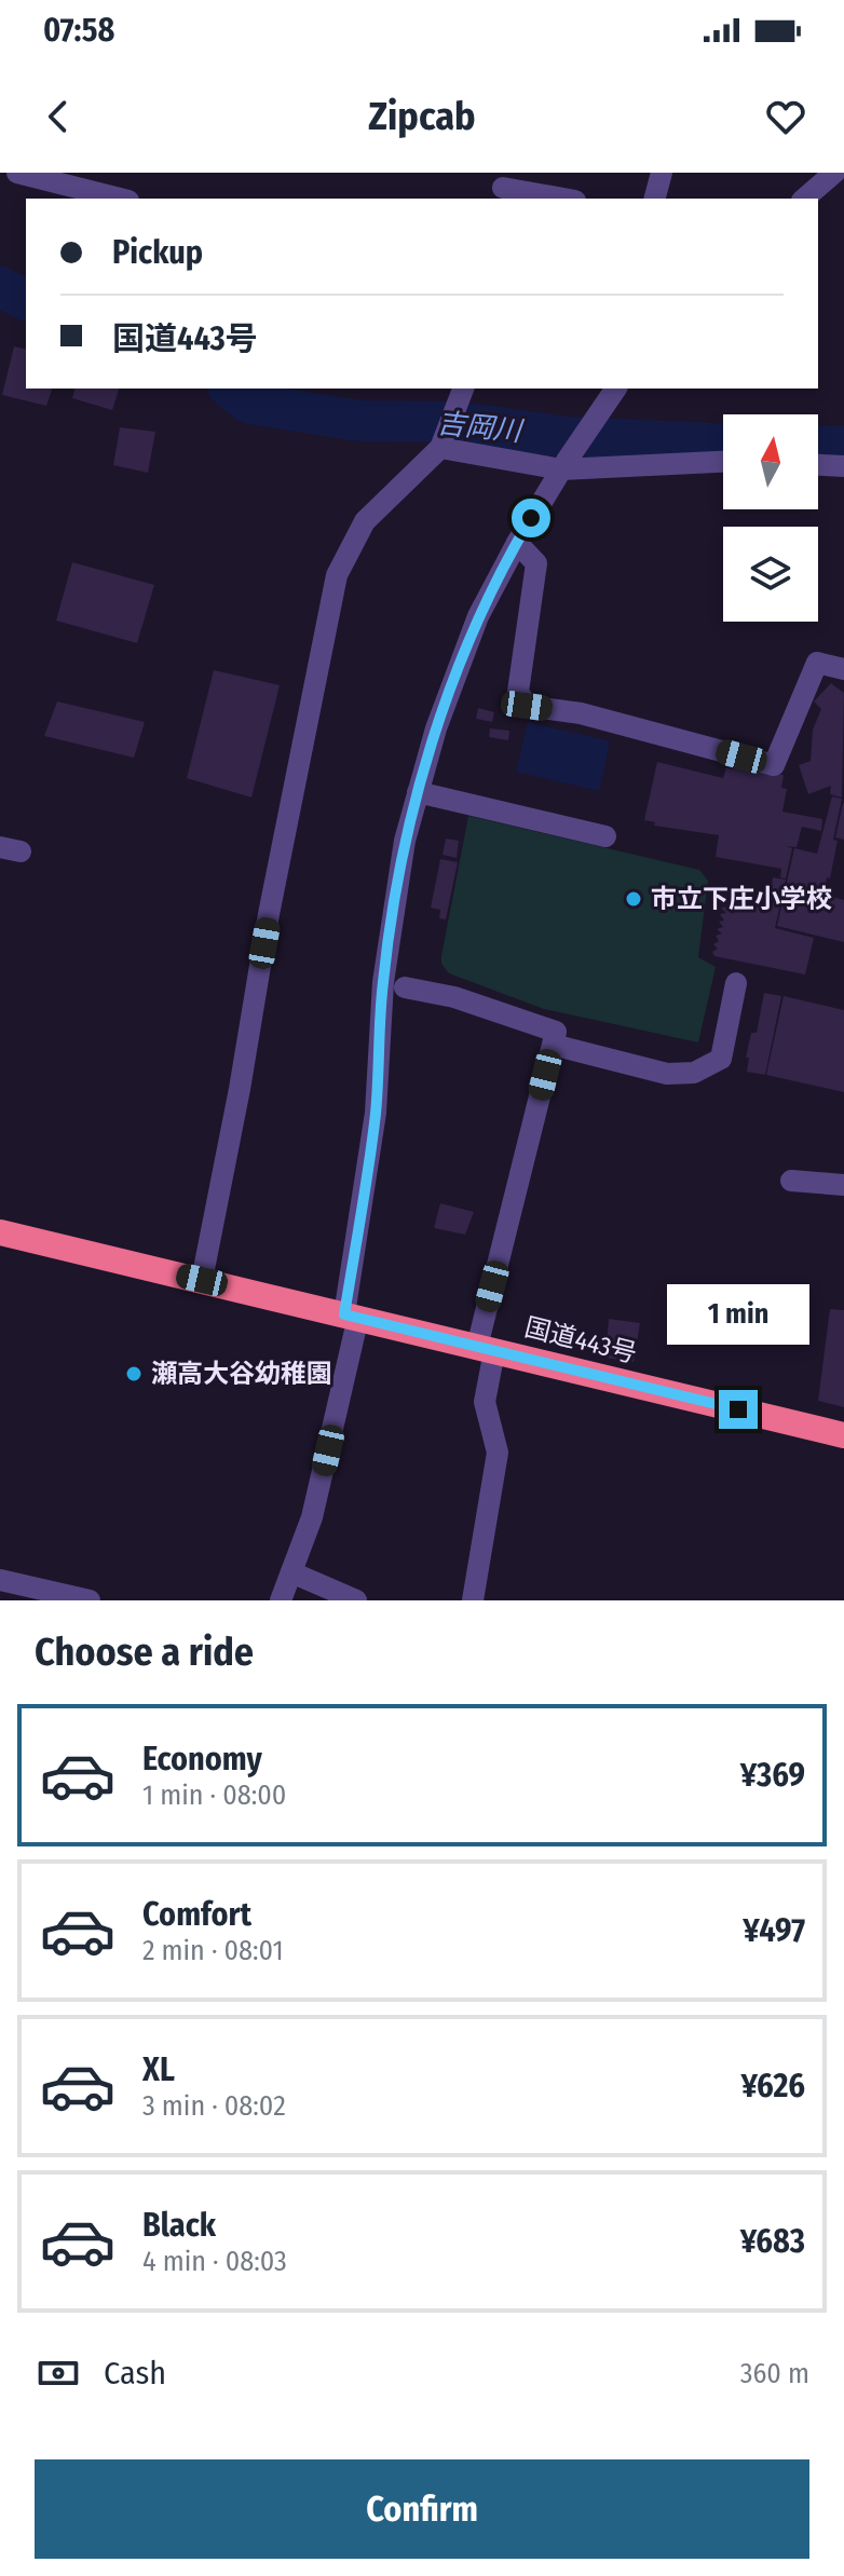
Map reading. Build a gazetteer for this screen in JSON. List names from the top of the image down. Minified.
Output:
{"streets":{"highway":["国道443号"]},"water":["吉岡川"],"places":["市立下庄小学校","瀬高大谷幼稚園"],"north":"top","page":{"status":"07:58","header":"Zipcab","banner":["Pickup","国道443号"],"bubble":"1 min","heading":"Choose a ride","list":[{"name":"Economy","note":"1 min · 08:00","value":"¥369"},{"name":"Comfort","note":"2 min · 08:01","value":"¥497"},{"name":"XL","note":"3 min · 08:02","value":"¥626"},{"name":"Black","note":"4 min · 08:03","value":"¥683"}],"pay":["Cash","360 m"],"buttons":"Confirm"}}
